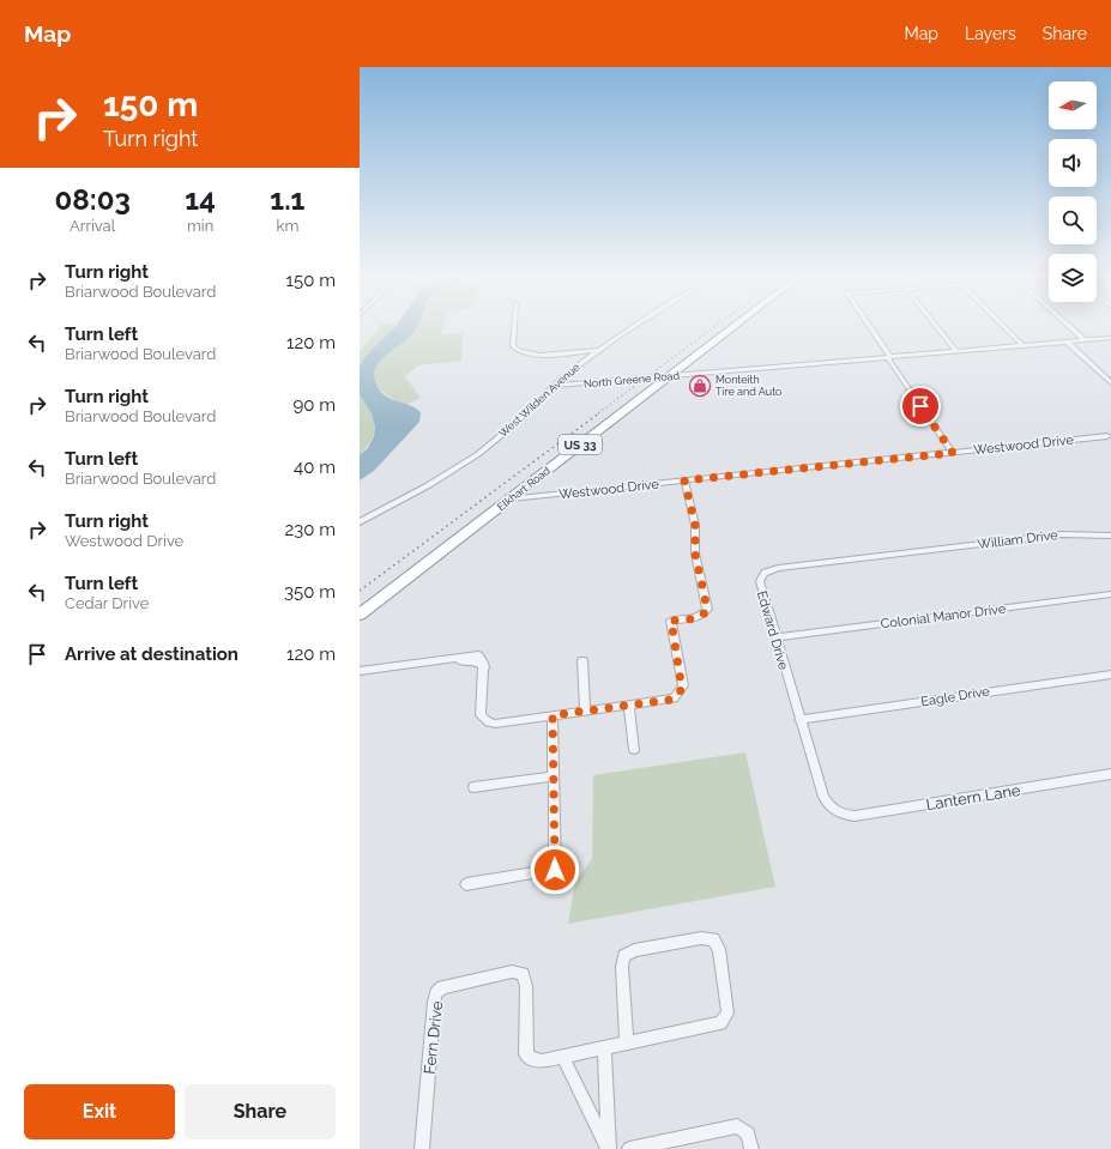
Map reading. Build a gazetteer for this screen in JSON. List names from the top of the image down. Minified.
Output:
{"streets":{"highway":["US 33","Elkhart Road"],"street":["North Greene Road","West Wilden Avenue","Westwood Drive","William Drive","Colonial Manor Drive","Edward Drive","Eagle Drive","Lantern Lane","Fern Drive"]},"crossings":[["North Greene Road","West Wilden Avenue"],["North Greene Road","Elkhart Road"],["Westwood Drive","Elkhart Road"],["William Drive","Edward Drive"],["Colonial Manor Drive","Edward Drive"],["Edward Drive","Eagle Drive"],["Edward Drive","Lantern Lane"]],"places":{"shop":["Monteith Tire and Auto"]},"north":"left","page":{"header":"Map","nav":["Map","Layers","Share"],"turn":["150 m","Turn right"],"eta":["08:03","Arrival","14","min","1.1","km"],"list":[{"name":"Turn right","note":"Briarwood Boulevard","value":"150 m"},{"name":"Turn left","note":"Briarwood Boulevard","value":"120 m"},{"name":"Turn right","note":"Briarwood Boulevard","value":"90 m"},{"name":"Turn left","note":"Briarwood Boulevard","value":"40 m"},{"name":"Turn right","note":"Westwood Drive","value":"230 m"},{"name":"Turn left","note":"Cedar Drive","value":"350 m"},{"name":"Arrive at destination","value":"120 m"}],"buttons":["Exit","Share"]}}
